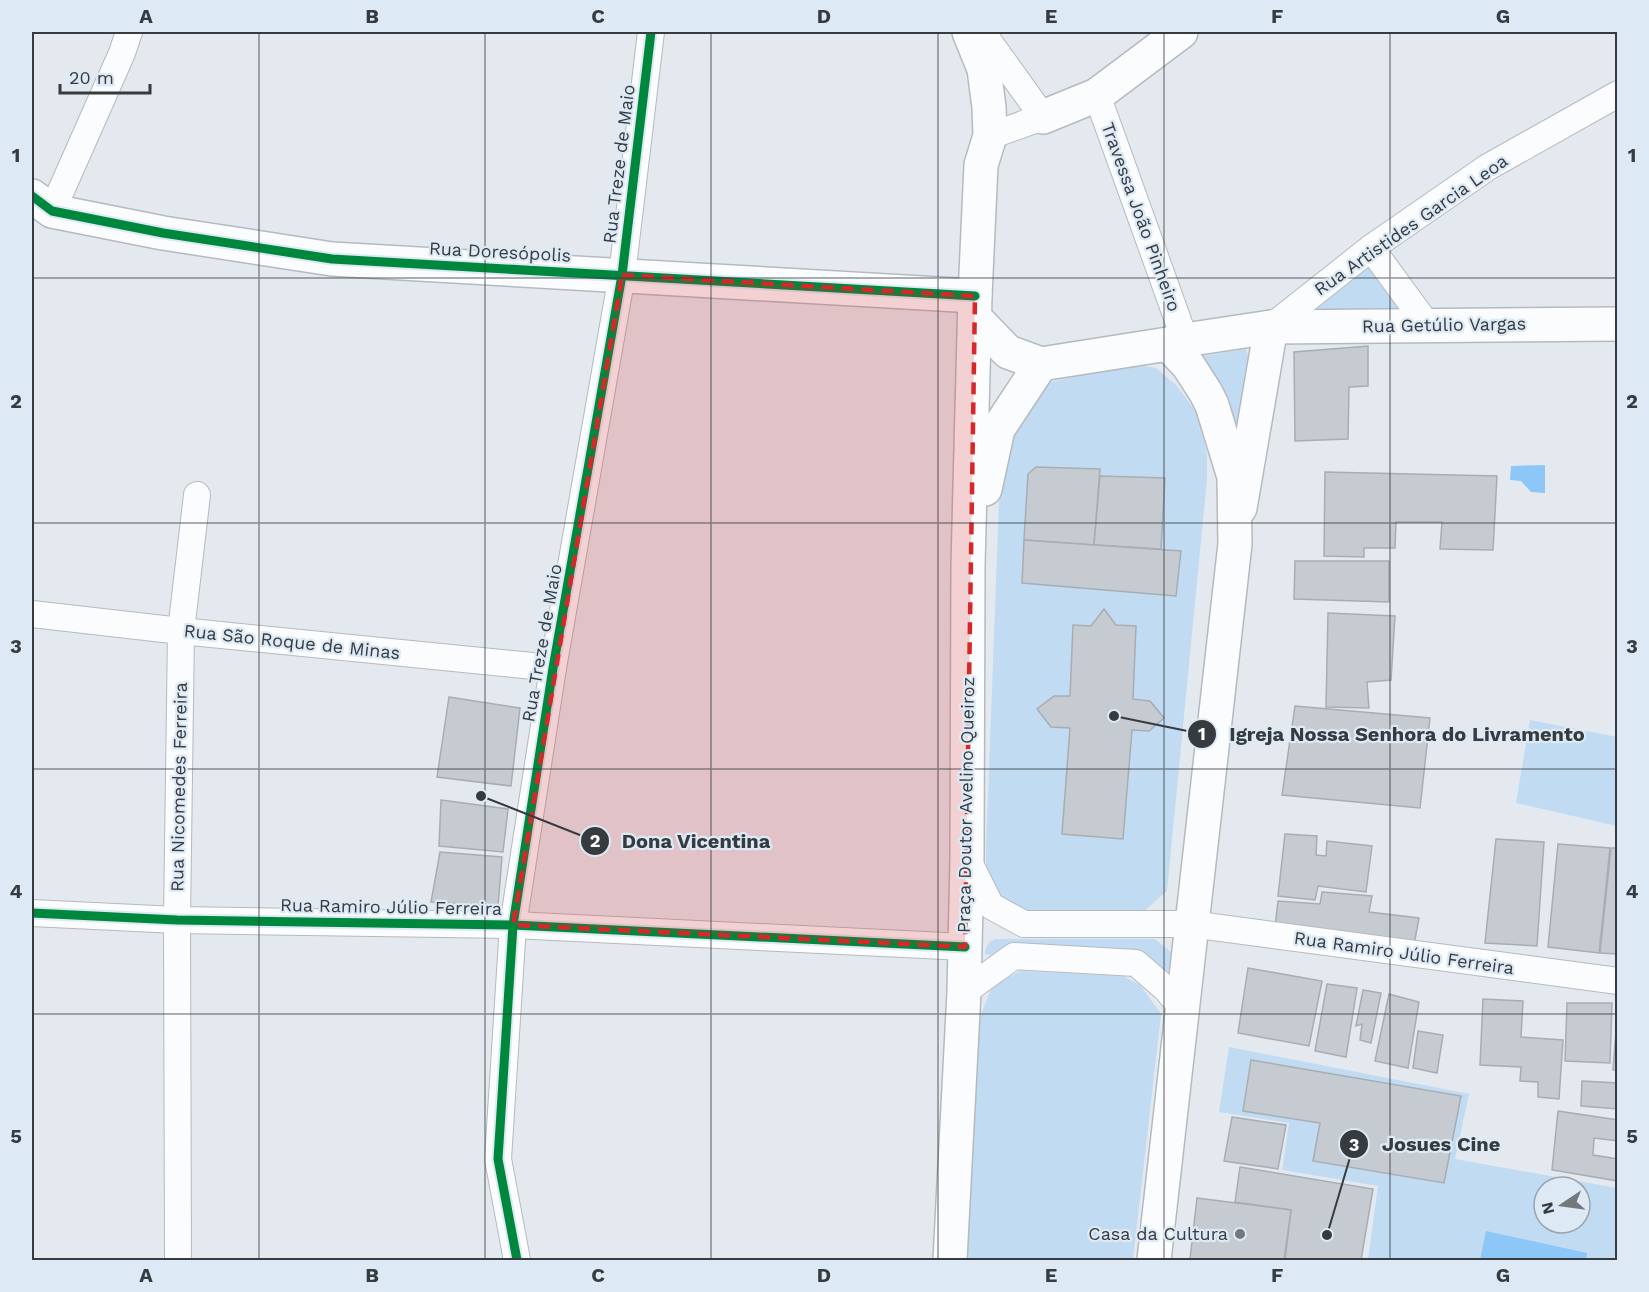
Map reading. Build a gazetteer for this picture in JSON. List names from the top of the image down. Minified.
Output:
{"streets":{"main road":["Rua Doresópolis","Rua Getúlio Vargas","Praça Doutor Avelino Queiroz"],"street":["Rua Treze de Maio","Travessa João Pinheiro","Rua Artistides Garcia Leoa","Rua São Roque de Minas","Rua Nicomedes Ferreira","Rua Ramiro Júlio Ferreira"]},"crossings":[["Rua Treze de Maio","Rua Doresópolis"],["Rua Treze de Maio","Rua São Roque de Minas"],["Rua Treze de Maio","Rua Ramiro Júlio Ferreira"],["Rua Artistides Garcia Leoa","Rua Getúlio Vargas"],["Rua Doresópolis","Praça Doutor Avelino Queiroz"],["Rua São Roque de Minas","Rua Nicomedes Ferreira"],["Rua Nicomedes Ferreira","Rua Ramiro Júlio Ferreira"],["Praça Doutor Avelino Queiroz","Rua Ramiro Júlio Ferreira"]],"places":["Igreja Nossa Senhora do Livramento","Dona Vicentina","Casa da Cultura","Josues Cine"],"scale_bar":"20 m","north":"left","grid":{"columns":["A","B","C","D","E","F","G"],"rows":["1","2","3","4","5"]}}
